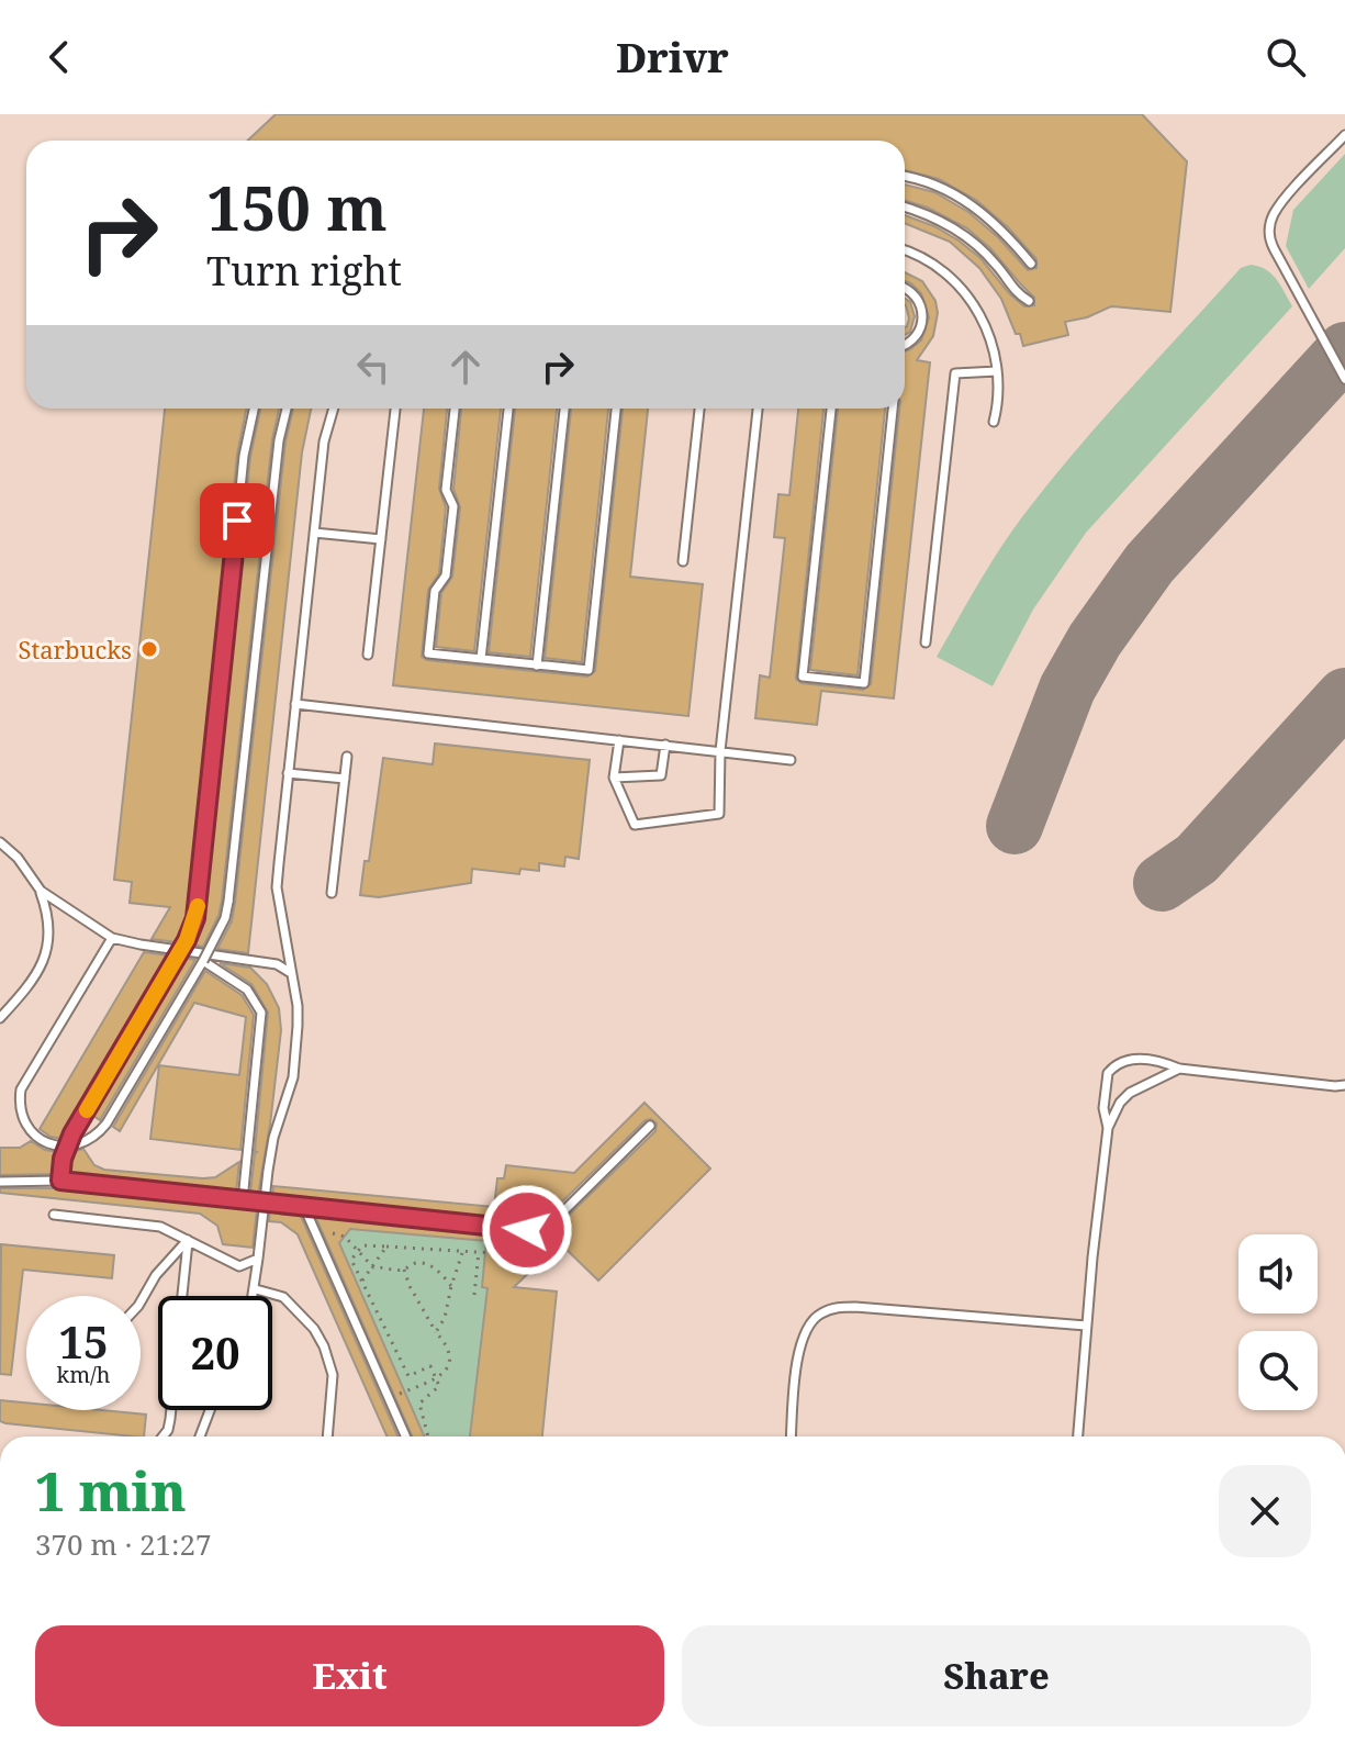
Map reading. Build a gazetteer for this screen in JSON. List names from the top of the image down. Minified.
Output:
{"places":["Starbucks"],"page":{"header":"Drivr","turn":["150 m","Turn right"],"speed":"15 km/h","limit":"20","heading":["1 min","370 m · 21:27"],"buttons":["Exit","Share"]}}
